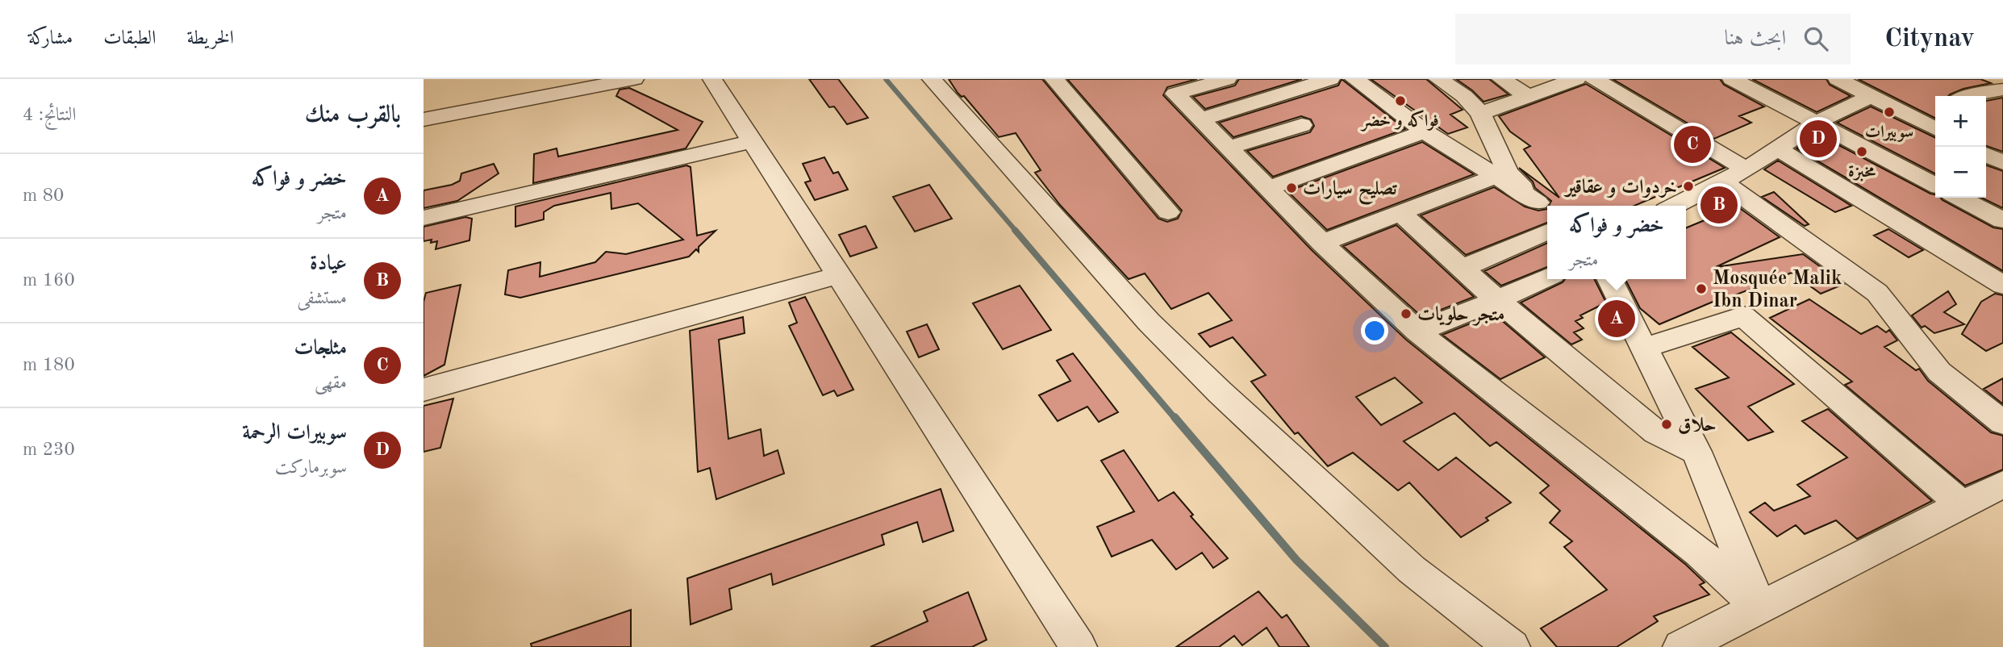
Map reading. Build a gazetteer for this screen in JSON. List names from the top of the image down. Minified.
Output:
{"places":["فواكه و خضر","سوبيرات","مخبزة","خردوات و عقاقير","تصليح سيارات","Mosquée Malik Ibn Dinar","متجر حلويات","حلاق"],"page":{"header":"Citynav","search":"ابحث هنا","nav":["الخريطة","الطبقات","مشاركة"],"heading":["بالقرب منك","النتائج: 4"],"map_buttons":["+","−"],"pins":["D","C","B","A"],"list":[{"mark":"A","name":"خضر و فواكه","note":"متجر","value":"80 m"},{"mark":"B","name":"عيادة","note":"مستشفى","value":"160 m"},{"mark":"C","name":"مثلجات","note":"مقهى","value":"180 m"},{"mark":"D","name":"سوبيرات الرحمة","note":"سوبرماركت","value":"230 m"}],"popup":["خضر و فواكه","متجر"]}}
